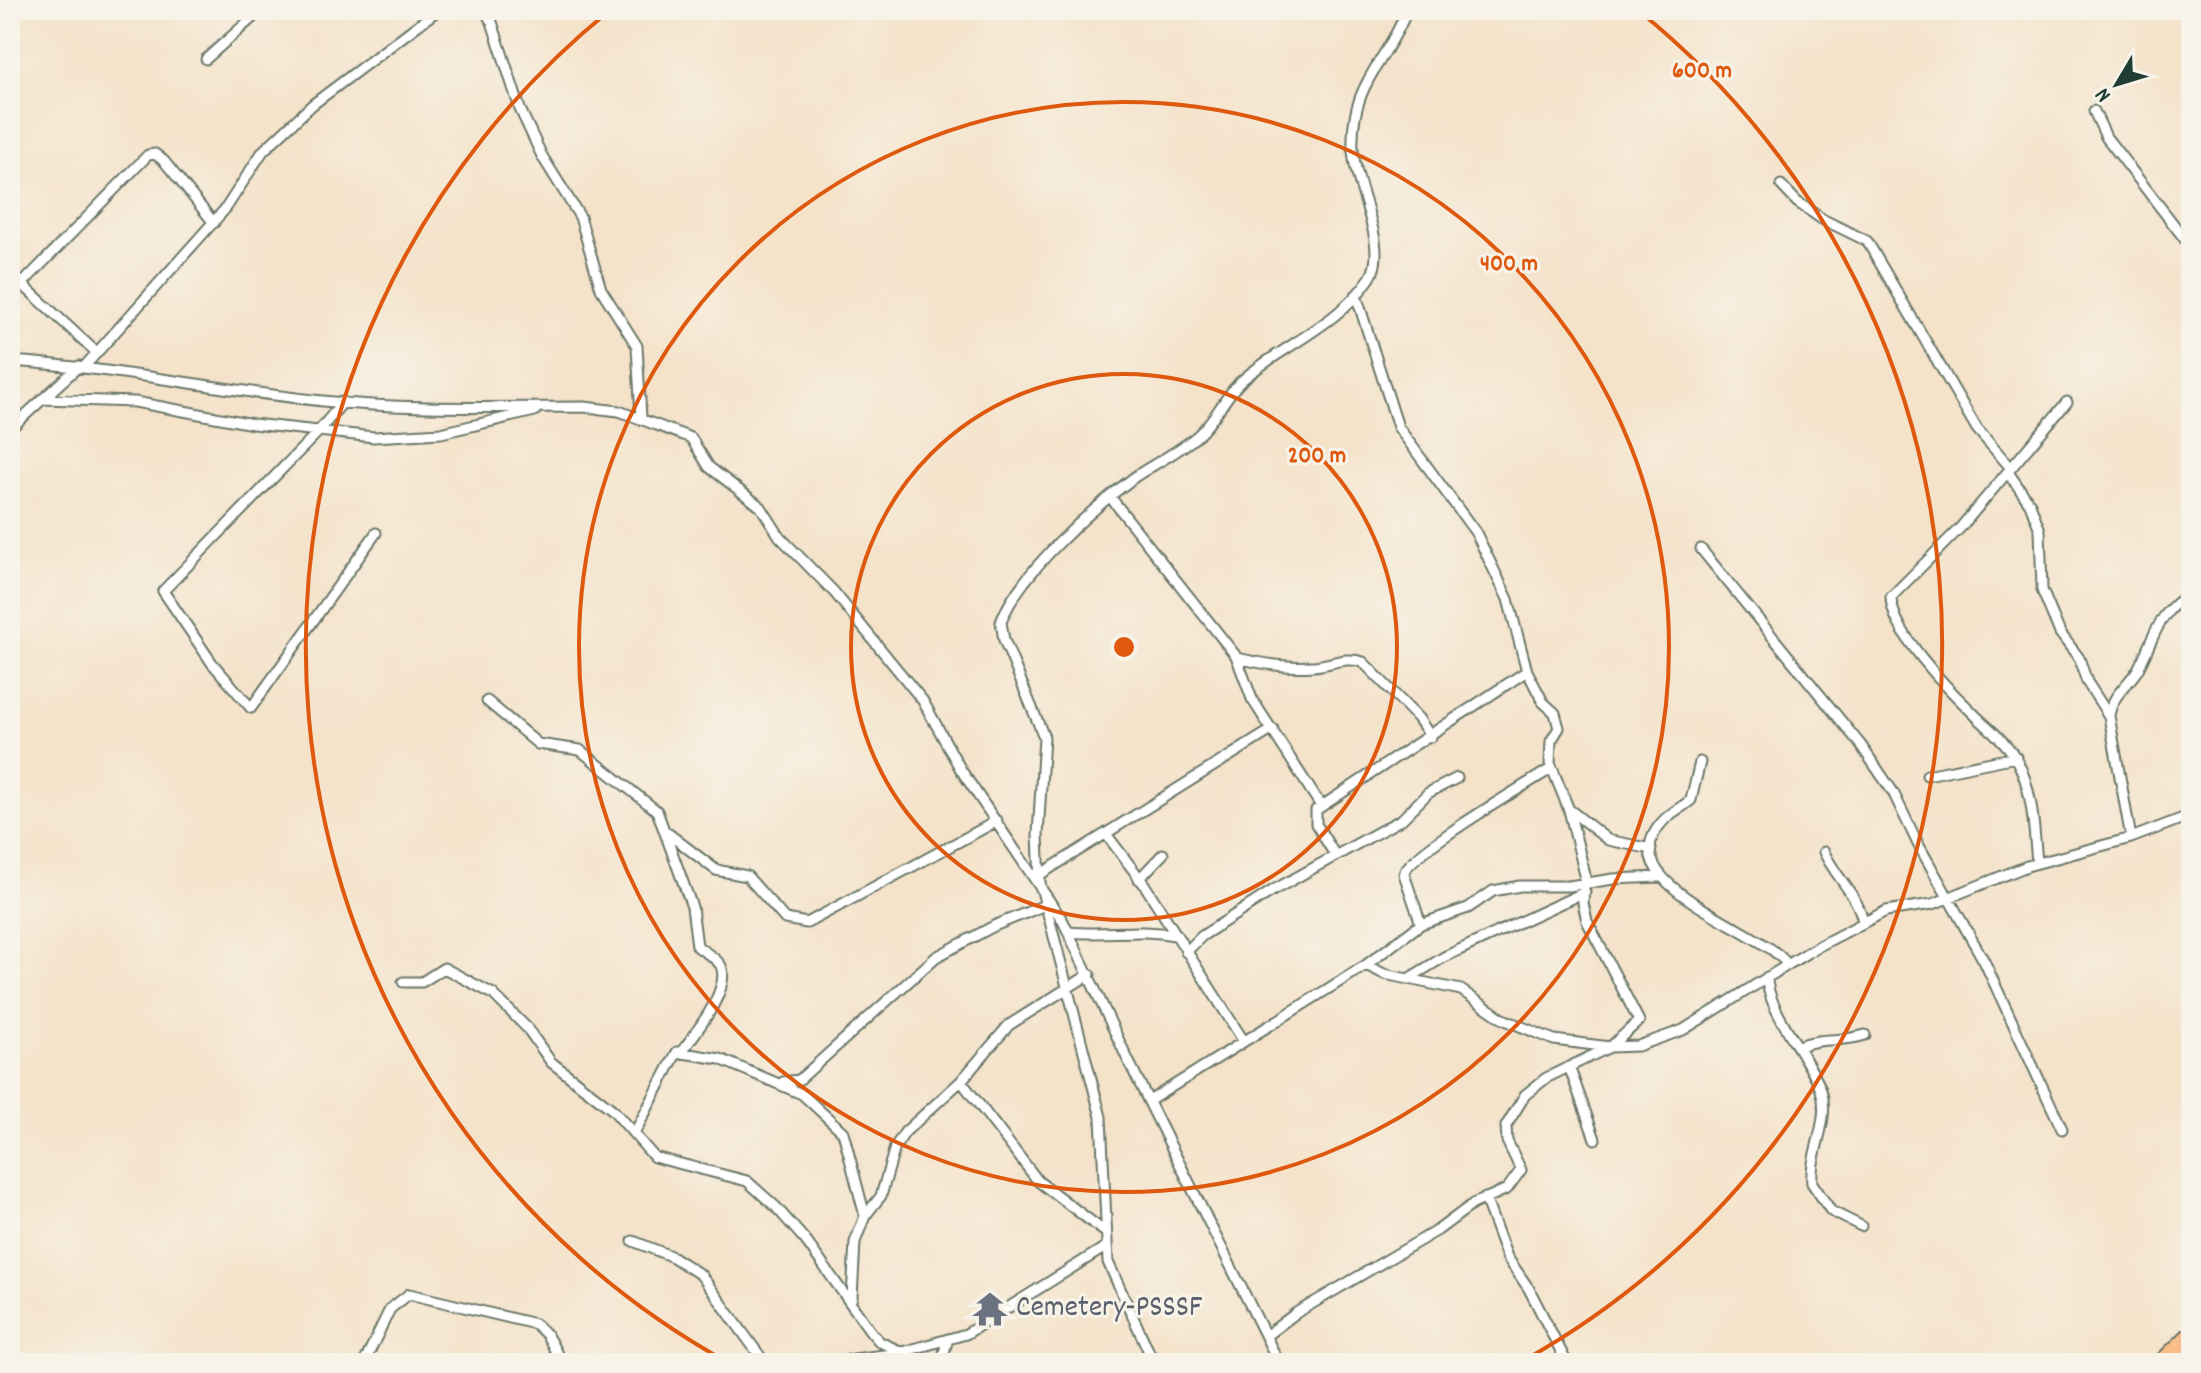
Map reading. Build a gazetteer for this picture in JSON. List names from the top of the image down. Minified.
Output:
{"places":{"temple":["Cemetery-PSSSF"]},"north":"bottom left","rings":["600 m","400 m","200 m"]}
